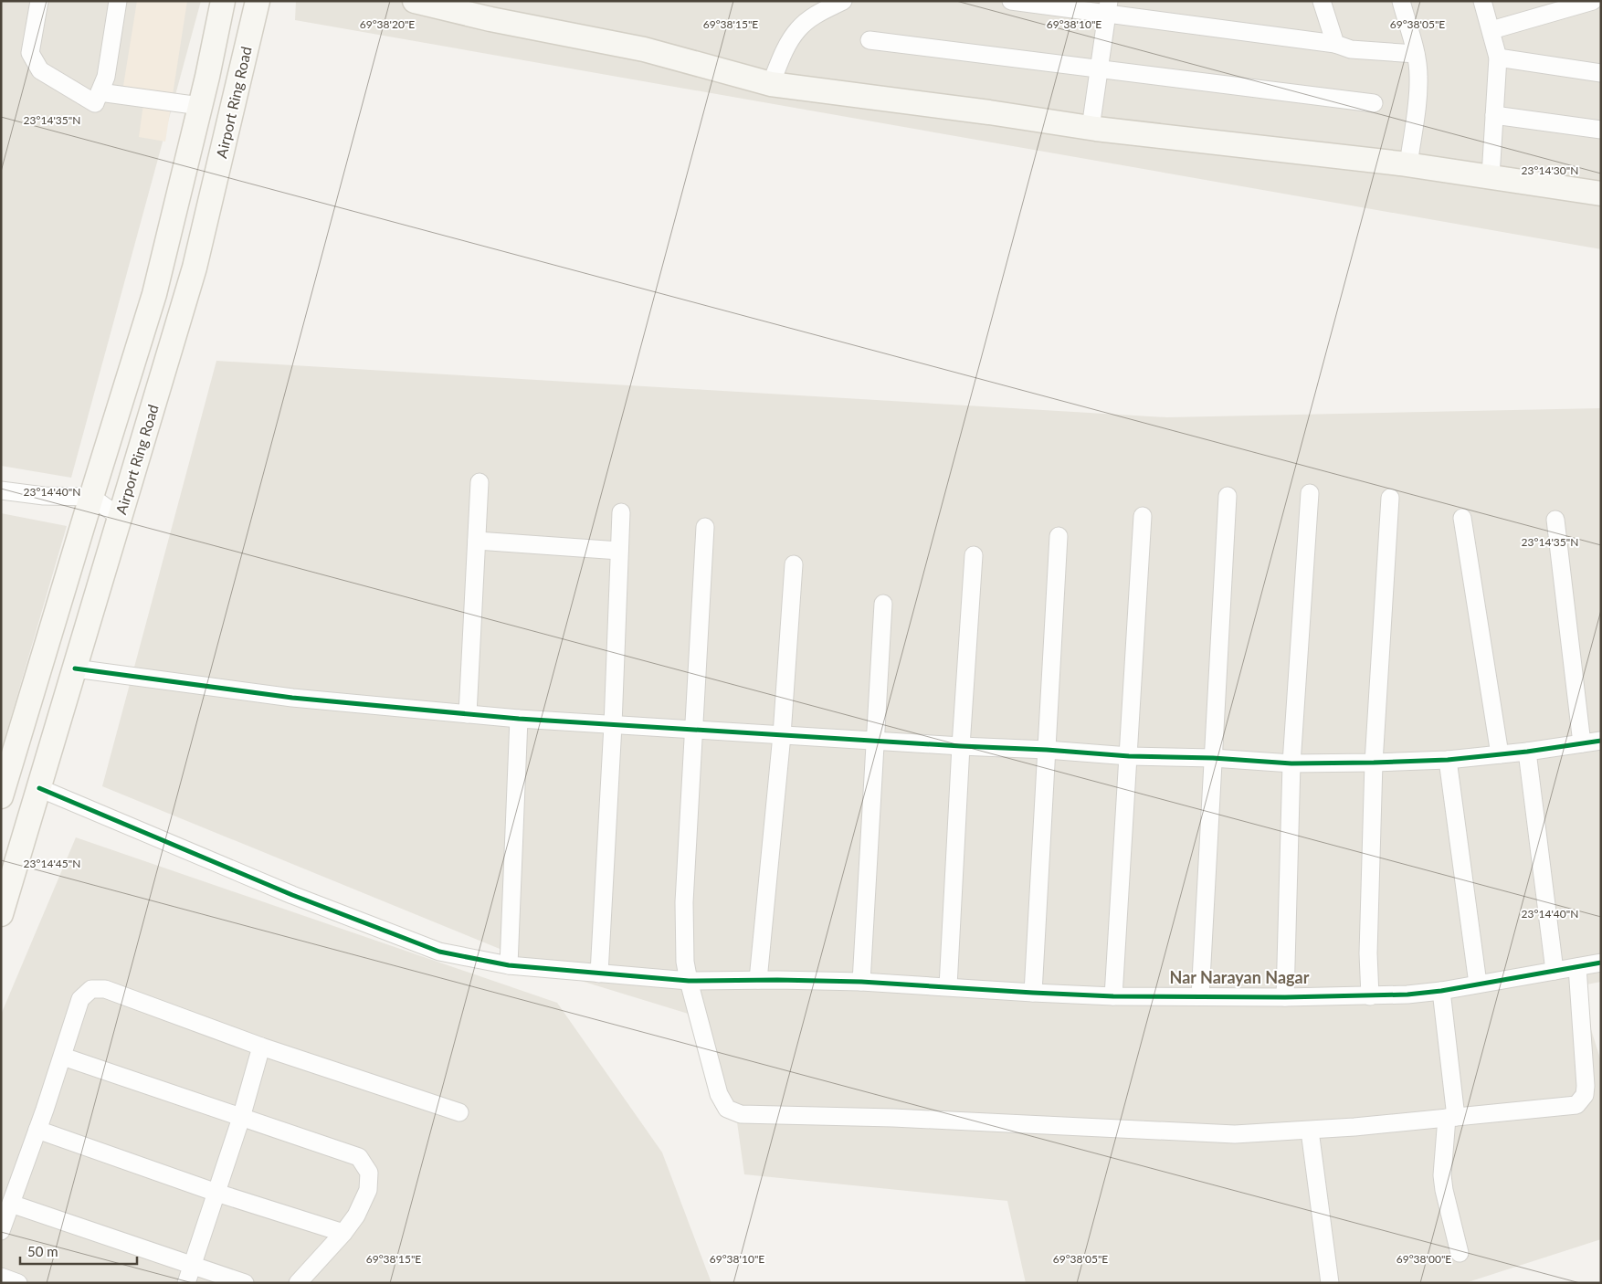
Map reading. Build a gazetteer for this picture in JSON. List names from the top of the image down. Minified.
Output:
{"streets":{"main road":["Airport Ring Road"]},"districts":["Nar Narayan Nagar"],"scale_bar":"50 m","coordinates":["69°38'20\"E","69°38'15\"E","69°38'10\"E","69°38'05\"E","23°14'35\"N","23°14'30\"N","23°14'40\"N","23°14'45\"N","69°38'00\"E"]}
